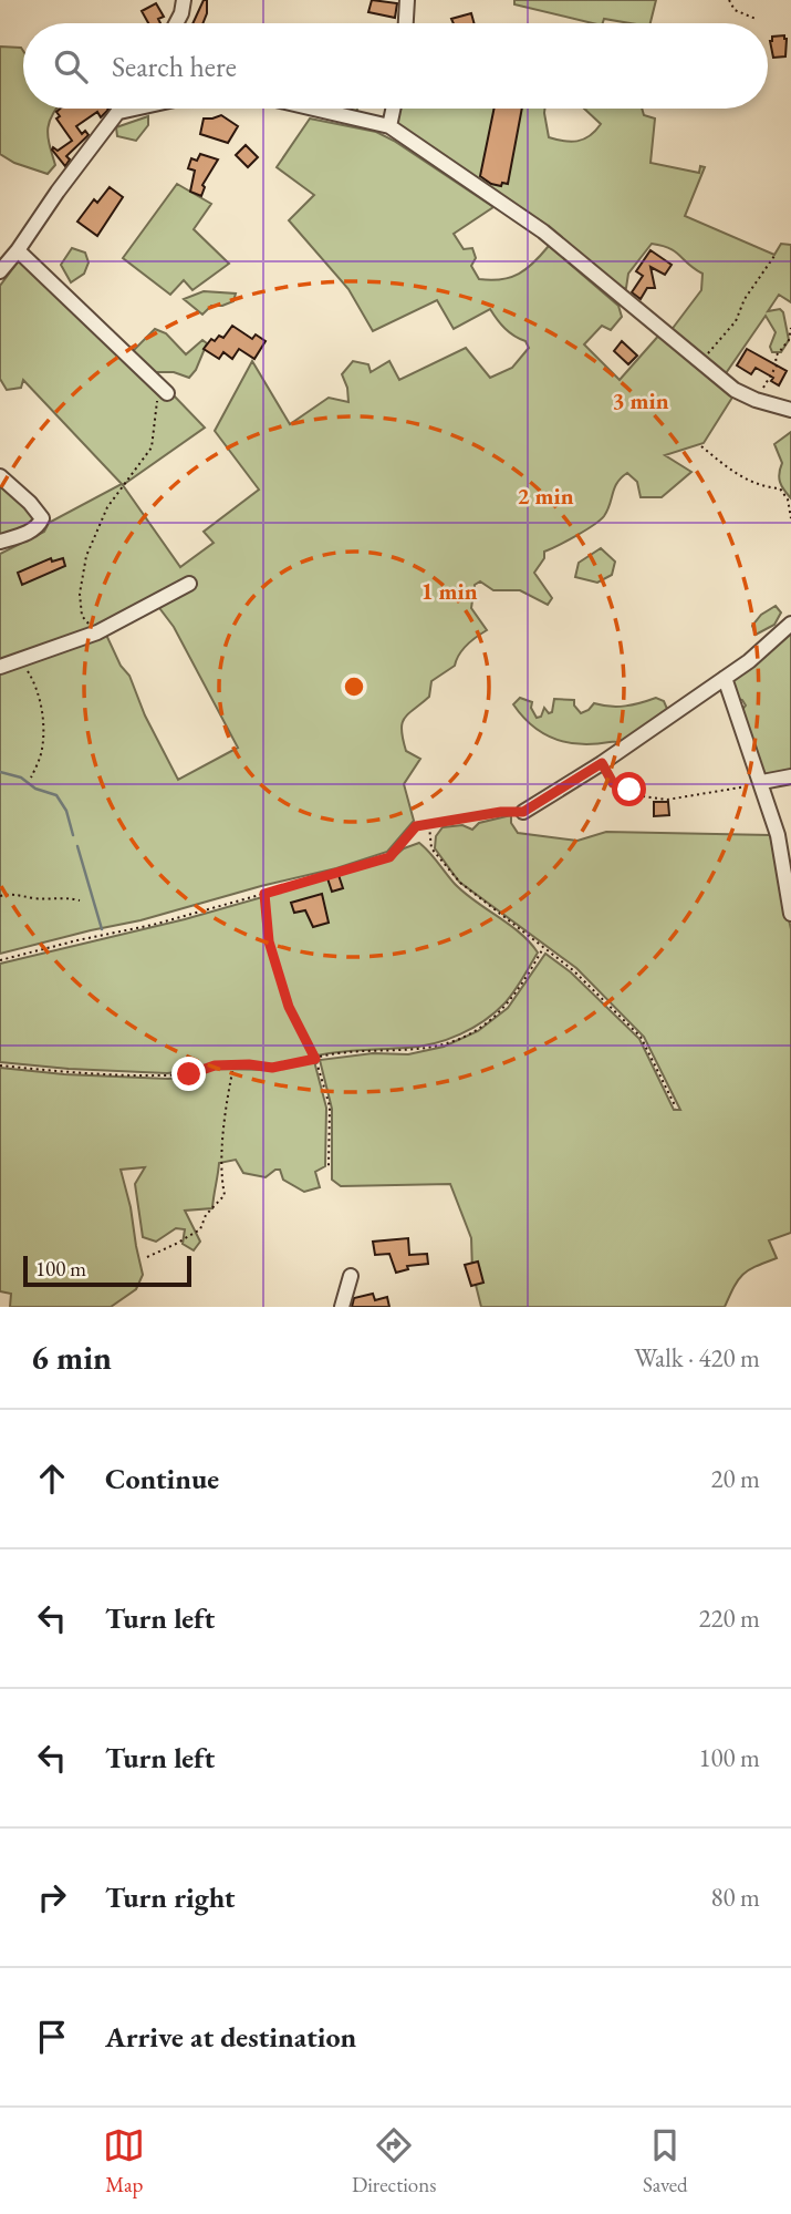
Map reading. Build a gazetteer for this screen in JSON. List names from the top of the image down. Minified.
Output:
{"scale_bar":"100 m","page":{"search":"Search here","scale":"100 m","heading":["6 min","Walk · 420 m"],"list":[["Continue","20 m"],["Turn left","220 m"],["Turn left","100 m"],["Turn right","80 m"],"Arrive at destination"],"nav":["Map","Directions","Saved"]},"rings":["3 min","2 min","1 min"]}
